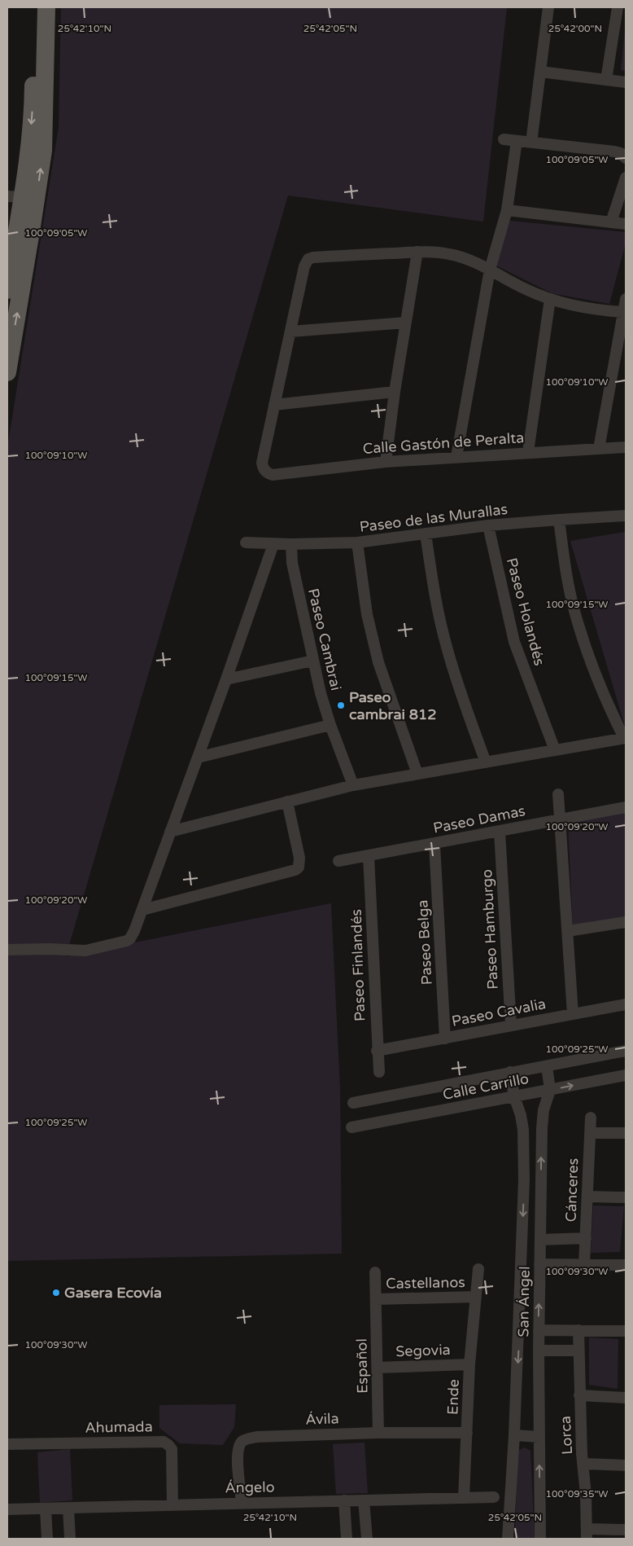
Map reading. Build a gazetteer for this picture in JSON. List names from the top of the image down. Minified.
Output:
{"streets":{"street":["Calle Gastón de Peralta","Paseo de las Murallas","Paseo Holandés","Paseo Cambrai","Paseo Damas","Paseo Hamburgo","Paseo Belga","Paseo Finlandés","Paseo Cavalia","Calle Carrillo","Cánceres","Castellanos","San Ángel","Segovia","Español","Ende","Ávila","Ahumada","Lorca","Ángelo"]},"crossings":[["Paseo de las Murallas","Paseo Holandés"],["Paseo de las Murallas","Paseo Cambrai"],["Paseo Damas","Paseo Hamburgo"],["Paseo Damas","Paseo Belga"],["Paseo Damas","Paseo Finlandés"],["Paseo Hamburgo","Paseo Cavalia"],["Paseo Belga","Paseo Cavalia"],["Paseo Finlandés","Paseo Cavalia"],["Calle Carrillo","San Ángel"],["Castellanos","Español"],["Castellanos","Ende"],["Segovia","Español"],["Segovia","Ende"],["Español","Ávila"],["Ende","Ávila"],["Ende","Ángelo"],["Ávila","Ángelo"],["Ahumada","Ángelo"]],"places":["Paseo cambrai 812","Gasera Ecovía"],"coordinates":["25°42'10\"N","25°42'05\"N","25°42'00\"N","100°09'05\"W","100°09'10\"W","100°09'15\"W","100°09'20\"W","100°09'25\"W","100°09'30\"W","100°09'35\"W"]}
